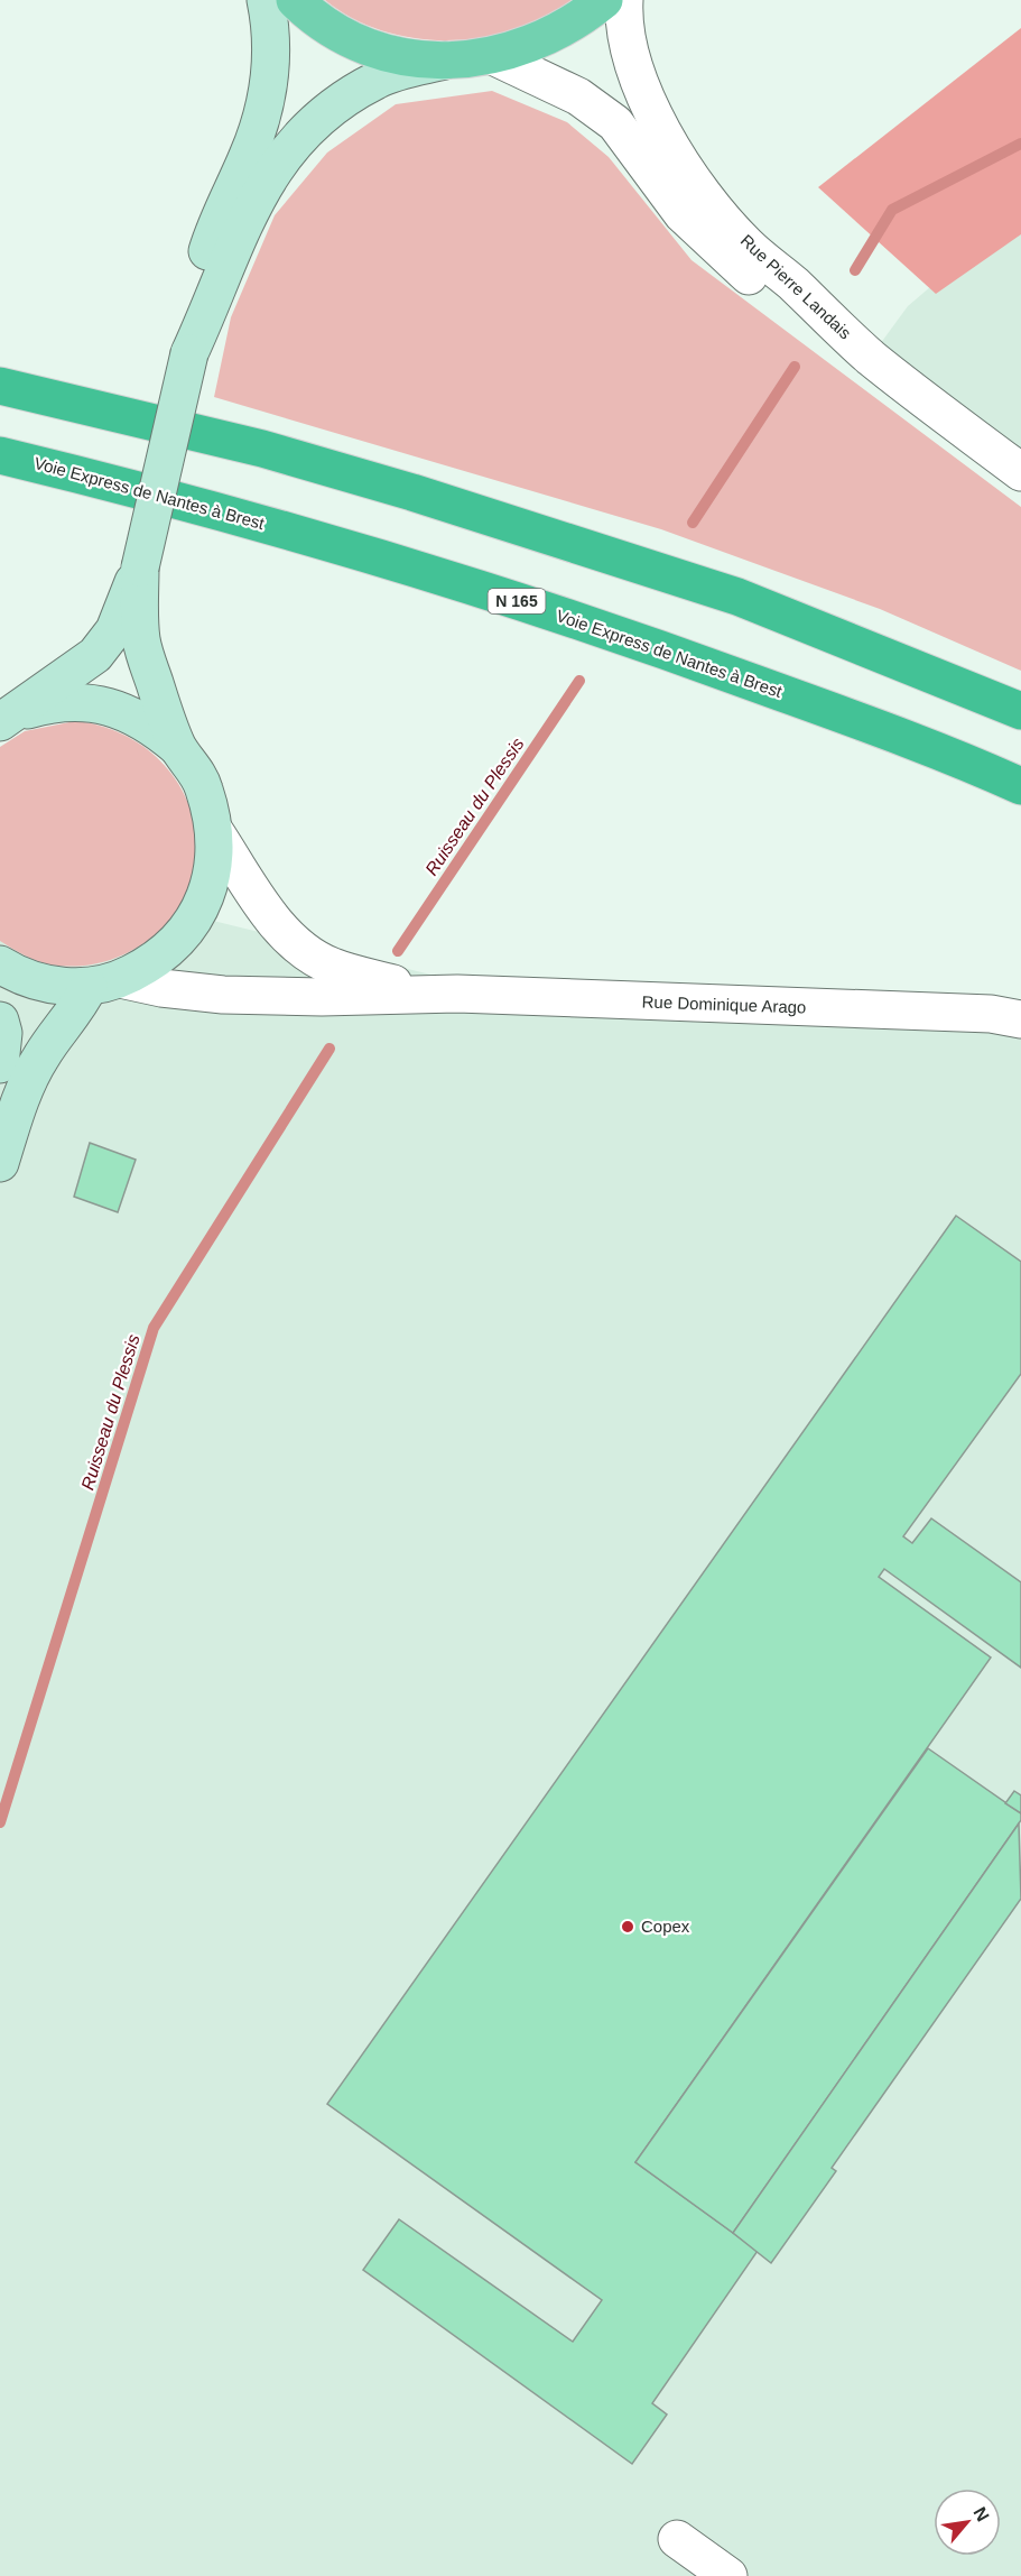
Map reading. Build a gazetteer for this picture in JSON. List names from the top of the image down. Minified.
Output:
{"streets":{"highway":["Voie Express de Nantes à Brest","N 165"],"street":["Rue Pierre Landais","Rue Dominique Arago"]},"water":["Ruisseau du Plessis"],"places":["Copex"],"north":"top right"}
